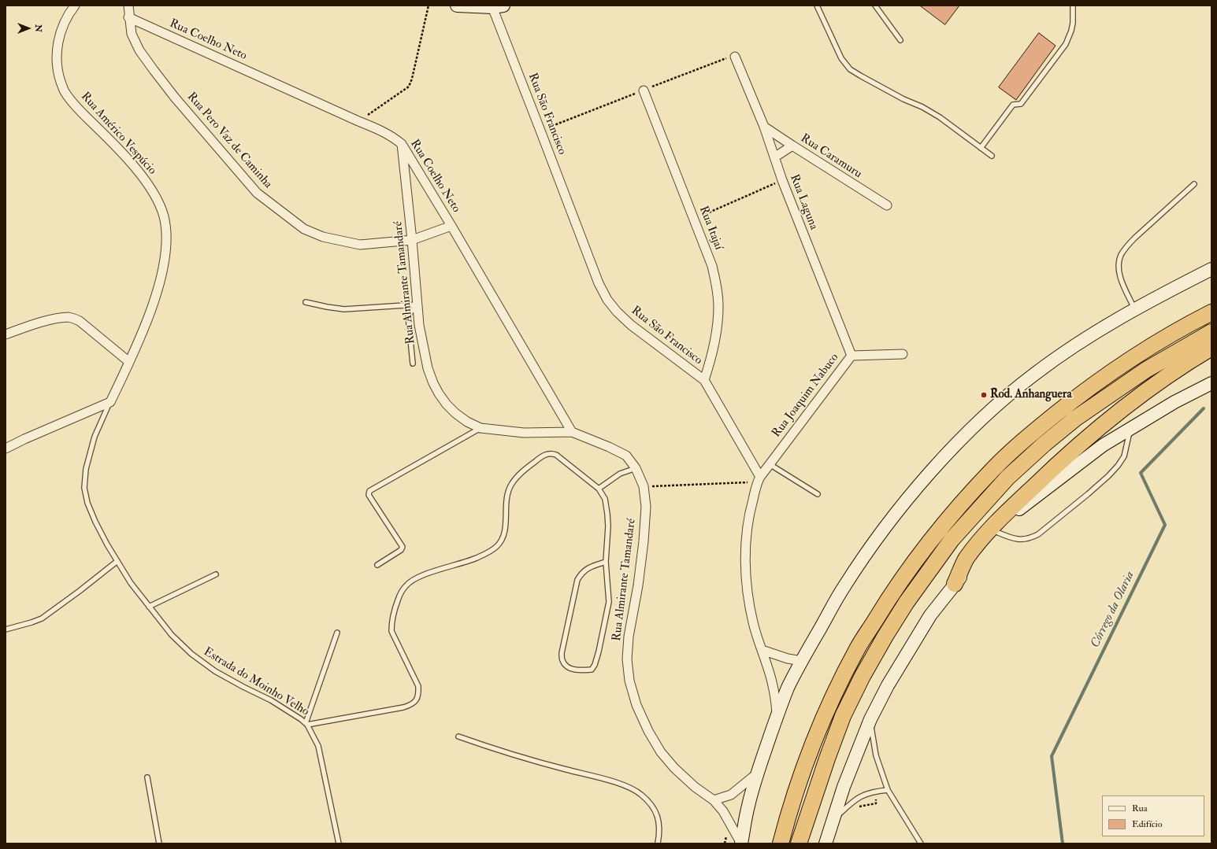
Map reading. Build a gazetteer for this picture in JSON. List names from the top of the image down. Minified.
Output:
{"streets":{"street":["Rua Coelho Neto","Rua São Francisco","Rua Américo Vespúcio","Rua Pero Vaz de Caminha","Rua Caramuru","Rua Laguna","Rua Itajaí","Rua Almirante Tamandaré","Rua Joaquim Nabuco"],"lane":["Estrada do Moinho Velho"]},"crossings":[["Rua Coelho Neto","Rua Pero Vaz de Caminha"],["Rua Coelho Neto","Rua Almirante Tamandaré"],["Rua São Francisco","Rua Itajaí"],["Rua São Francisco","Rua Joaquim Nabuco"],["Rua Américo Vespúcio","Estrada do Moinho Velho"],["Rua Pero Vaz de Caminha","Rua Almirante Tamandaré"],["Rua Caramuru","Rua Laguna"],["Rua Laguna","Rua Joaquim Nabuco"]],"water":["Córrego da Olaria"],"places":["Rod. Anhanguera"],"legend":["Rua","Edifício"],"north":"right"}
